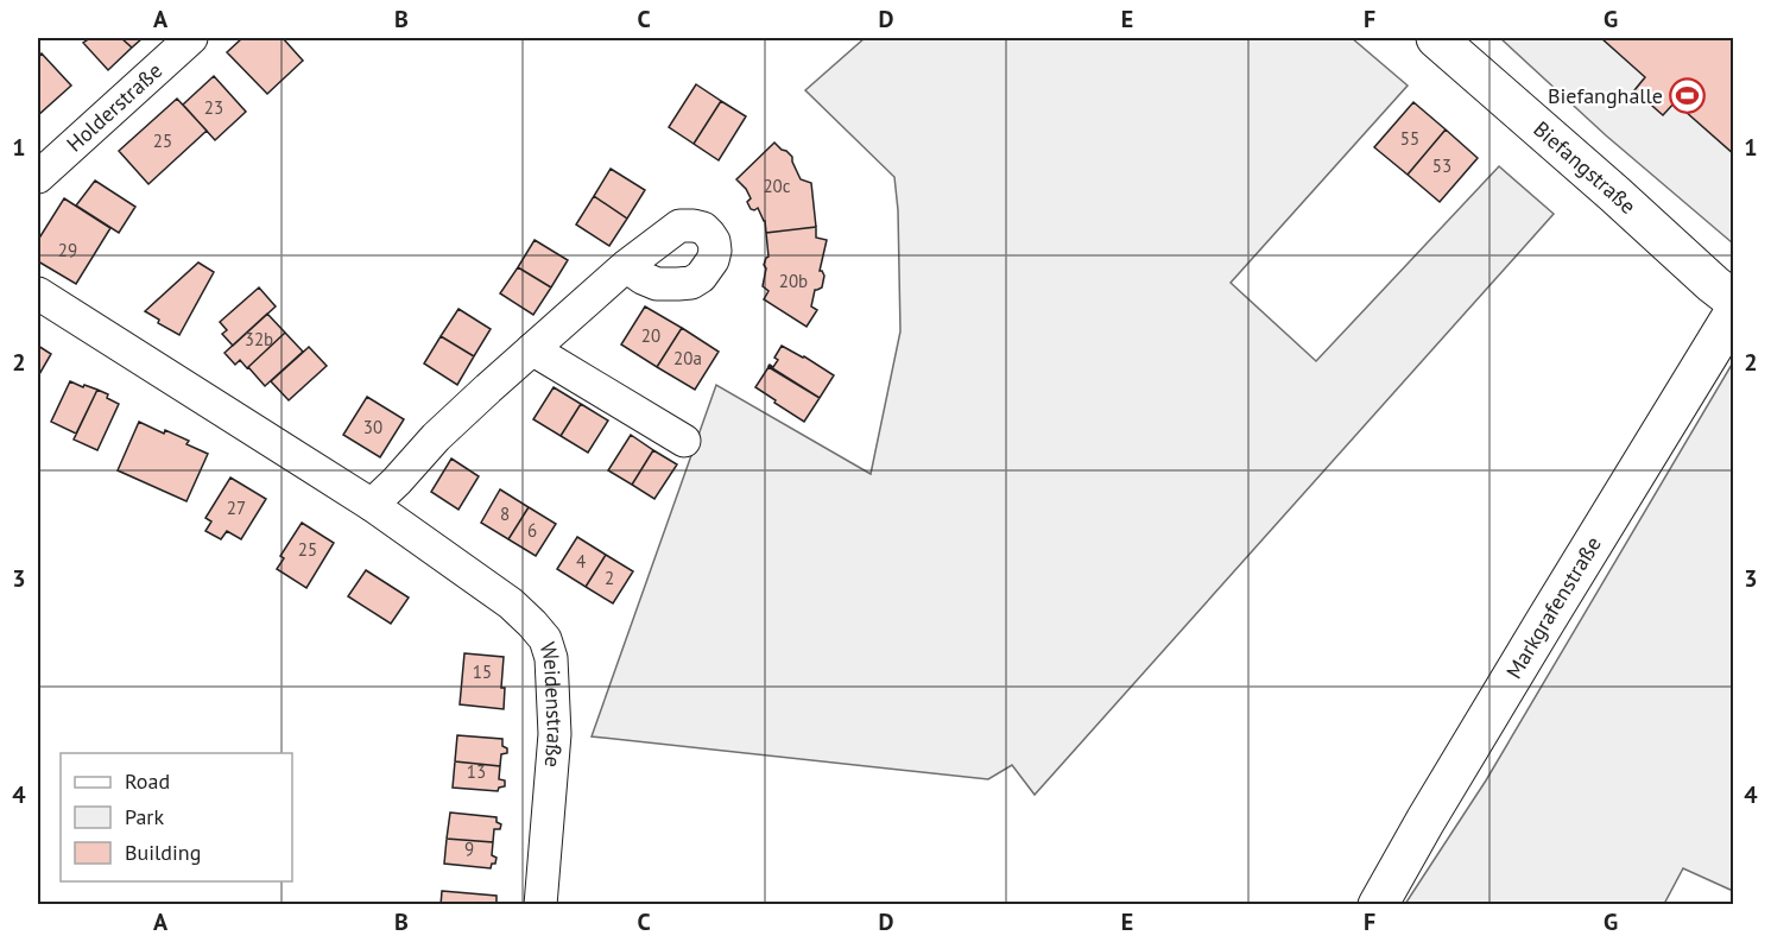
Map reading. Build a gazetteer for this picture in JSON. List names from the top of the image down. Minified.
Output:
{"streets":{"main road":["Biefangstraße","Markgrafenstraße"],"street":["Holderstraße","Weidenstraße"]},"places":{"sports":["Biefanghalle"]},"house_numbers":["23","55","25","53","20c","29","20b","20","32b","20a","30","27","8","6","25","4","2","15","13","9"],"legend":["Road","Park","Building"],"grid":{"columns":["A","B","C","D","E","F","G"],"rows":["1","2","3","4"]}}
